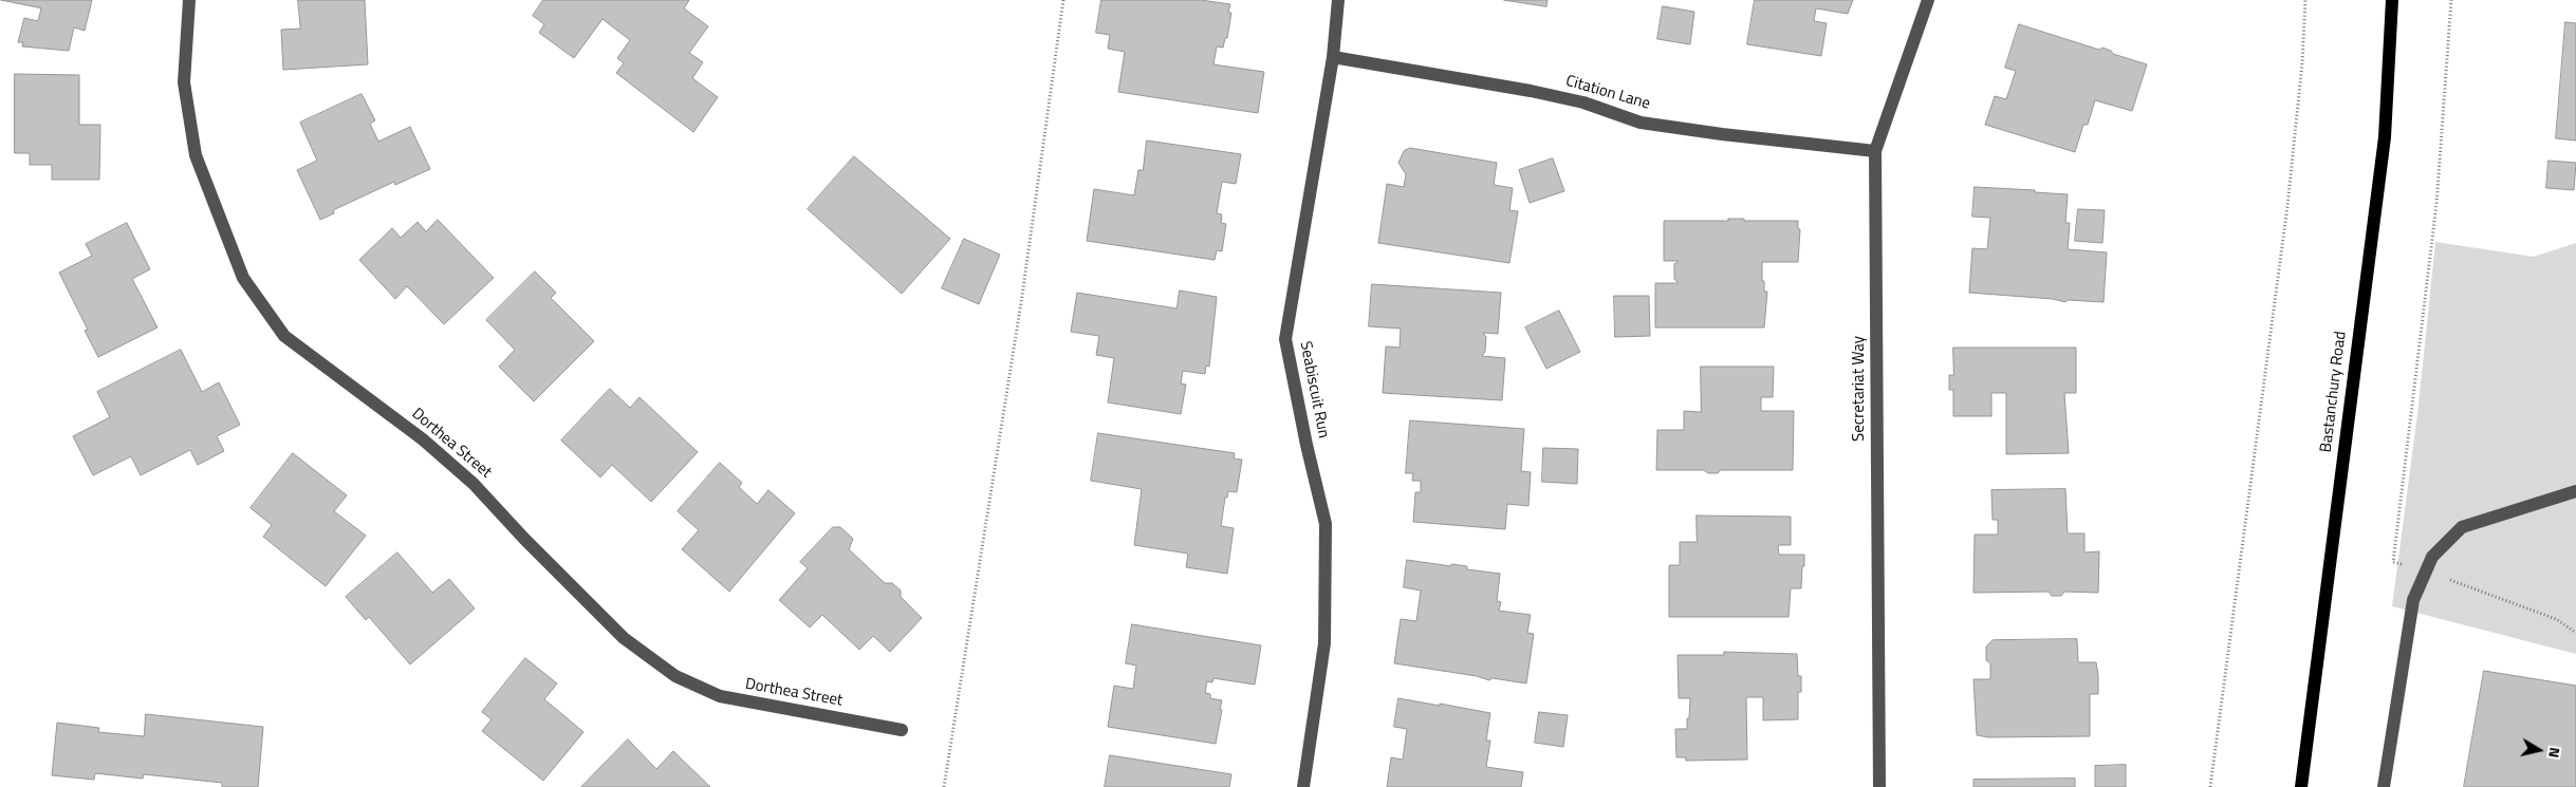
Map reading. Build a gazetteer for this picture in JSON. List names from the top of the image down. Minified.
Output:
{"streets":{"main road":["Bastanchury Road"],"street":["Citation Lane","Secretariat Way","Seabiscuit Run","Dorthea Street"]},"crossings":[["Citation Lane","Secretariat Way"],["Citation Lane","Seabiscuit Run"]],"north":"right"}
